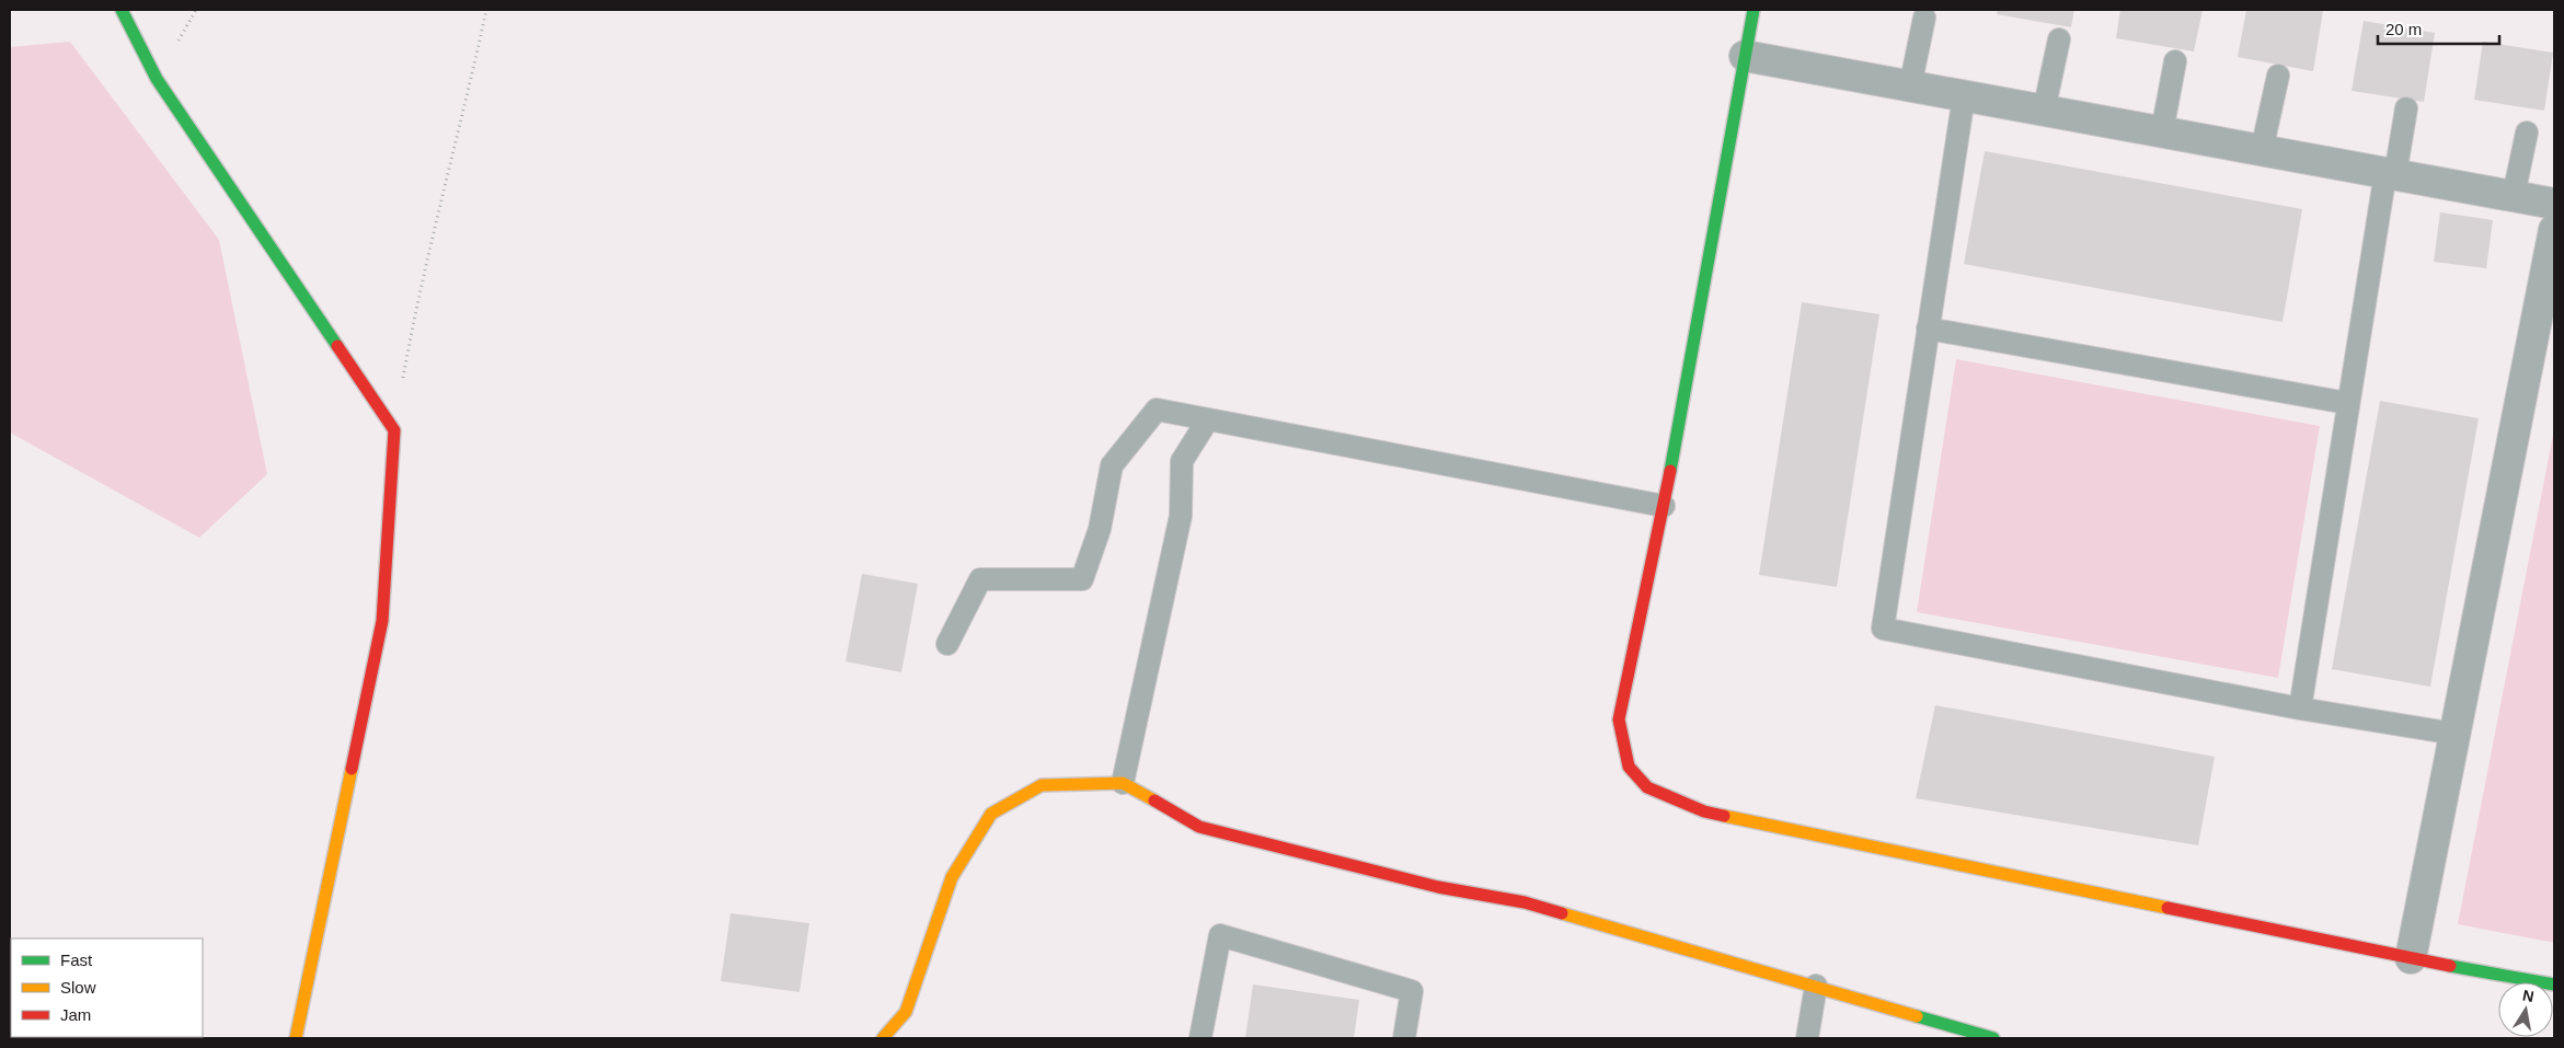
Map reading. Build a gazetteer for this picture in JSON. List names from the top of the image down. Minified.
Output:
{"legend":["Fast","Slow","Jam"],"scale_bar":"20 m","north":"top"}
